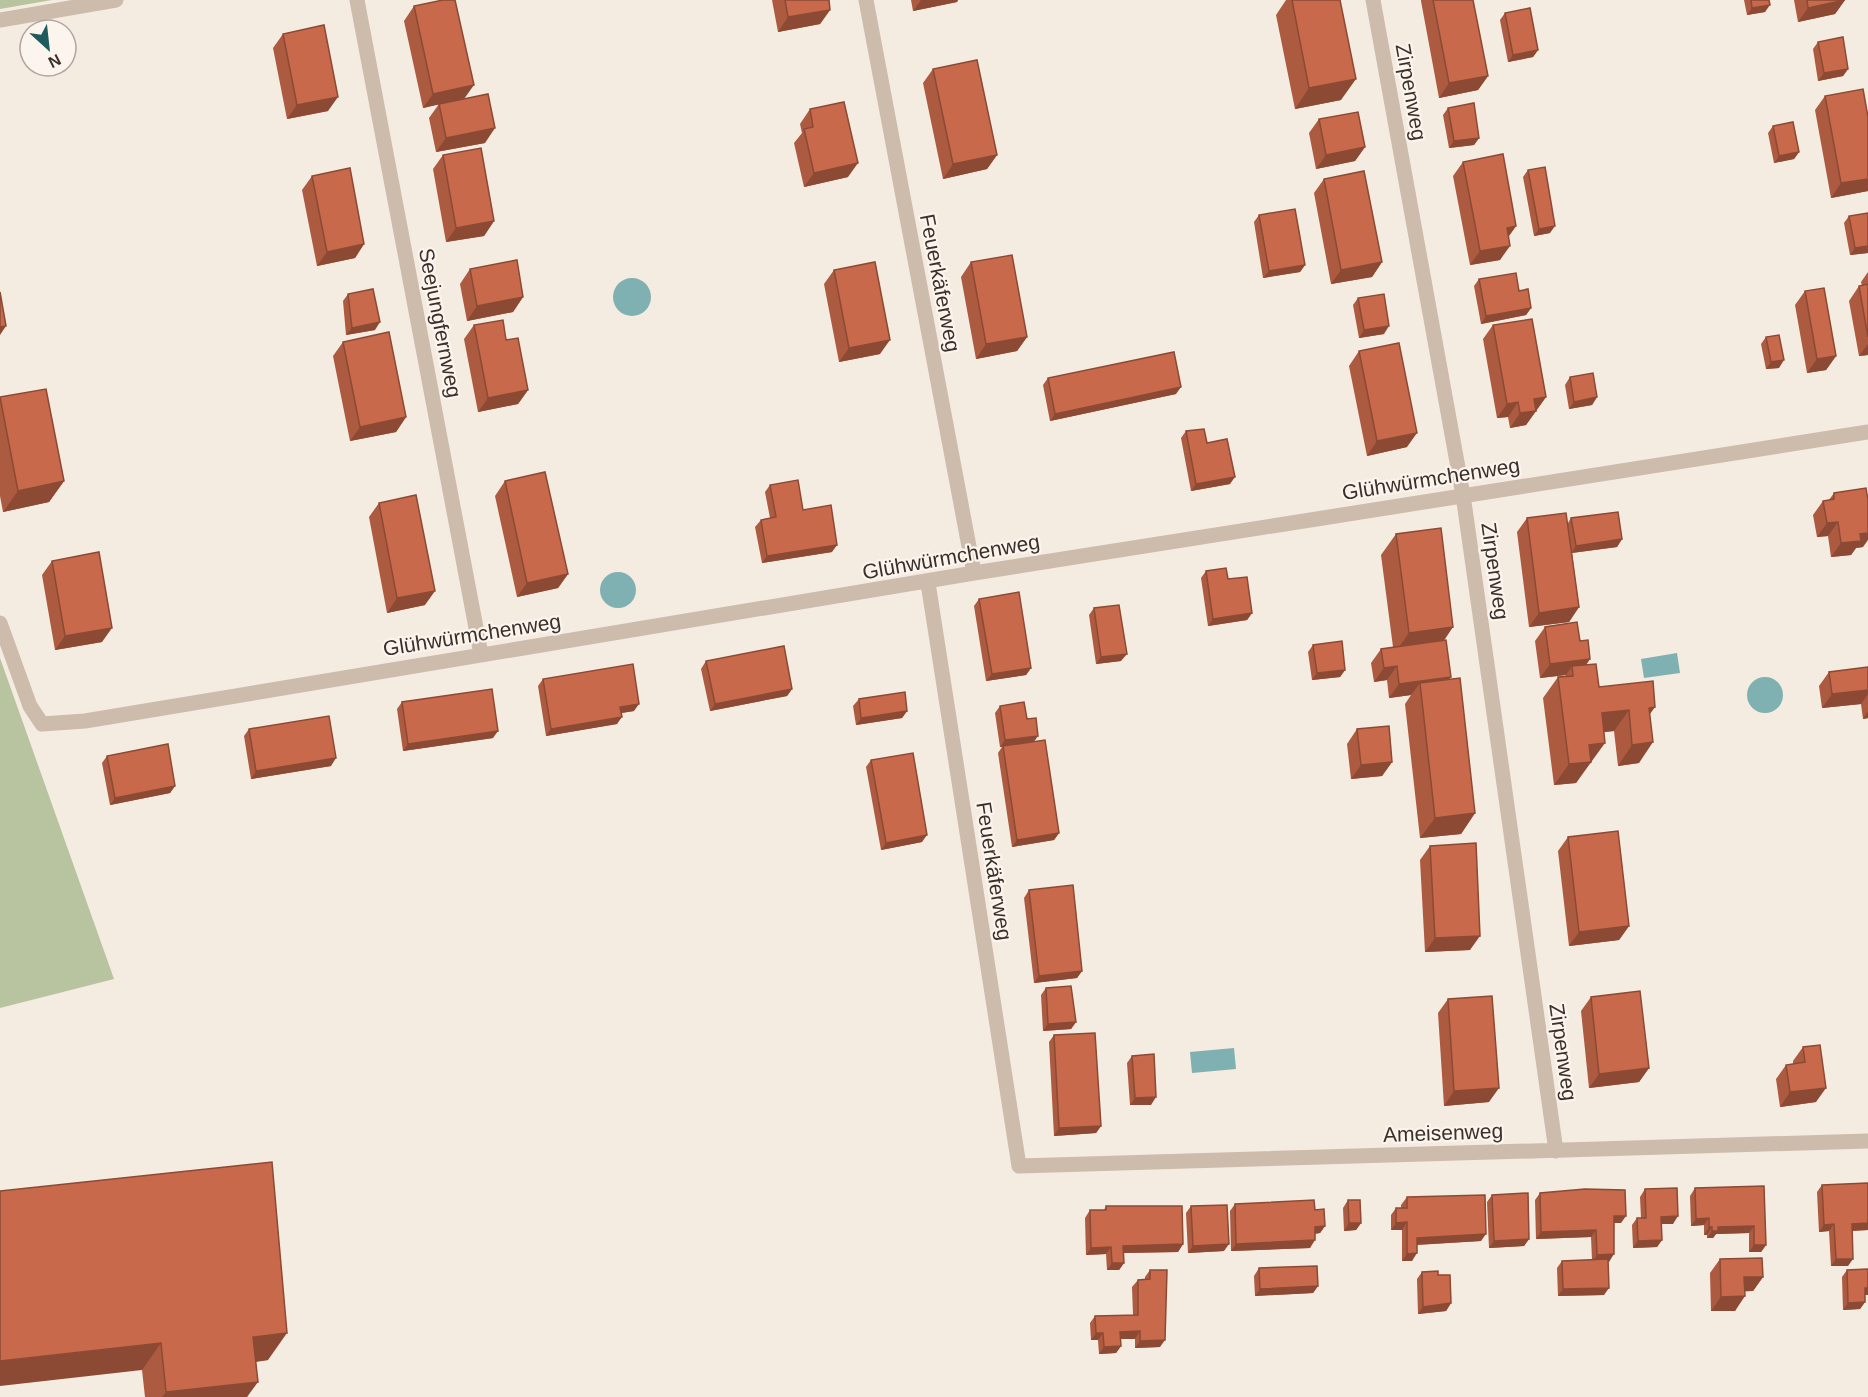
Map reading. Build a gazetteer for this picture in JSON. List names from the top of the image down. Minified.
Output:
{"streets":{"street":["Zirpenweg","Feuerkäferweg","Seejungfernweg","Glühwürmchenweg","Ameisenweg"]},"crossings":[["Zirpenweg","Glühwürmchenweg"],["Zirpenweg","Ameisenweg"],["Feuerkäferweg","Glühwürmchenweg"],["Feuerkäferweg","Ameisenweg"],["Seejungfernweg","Glühwürmchenweg"]],"north":"bottom right"}
